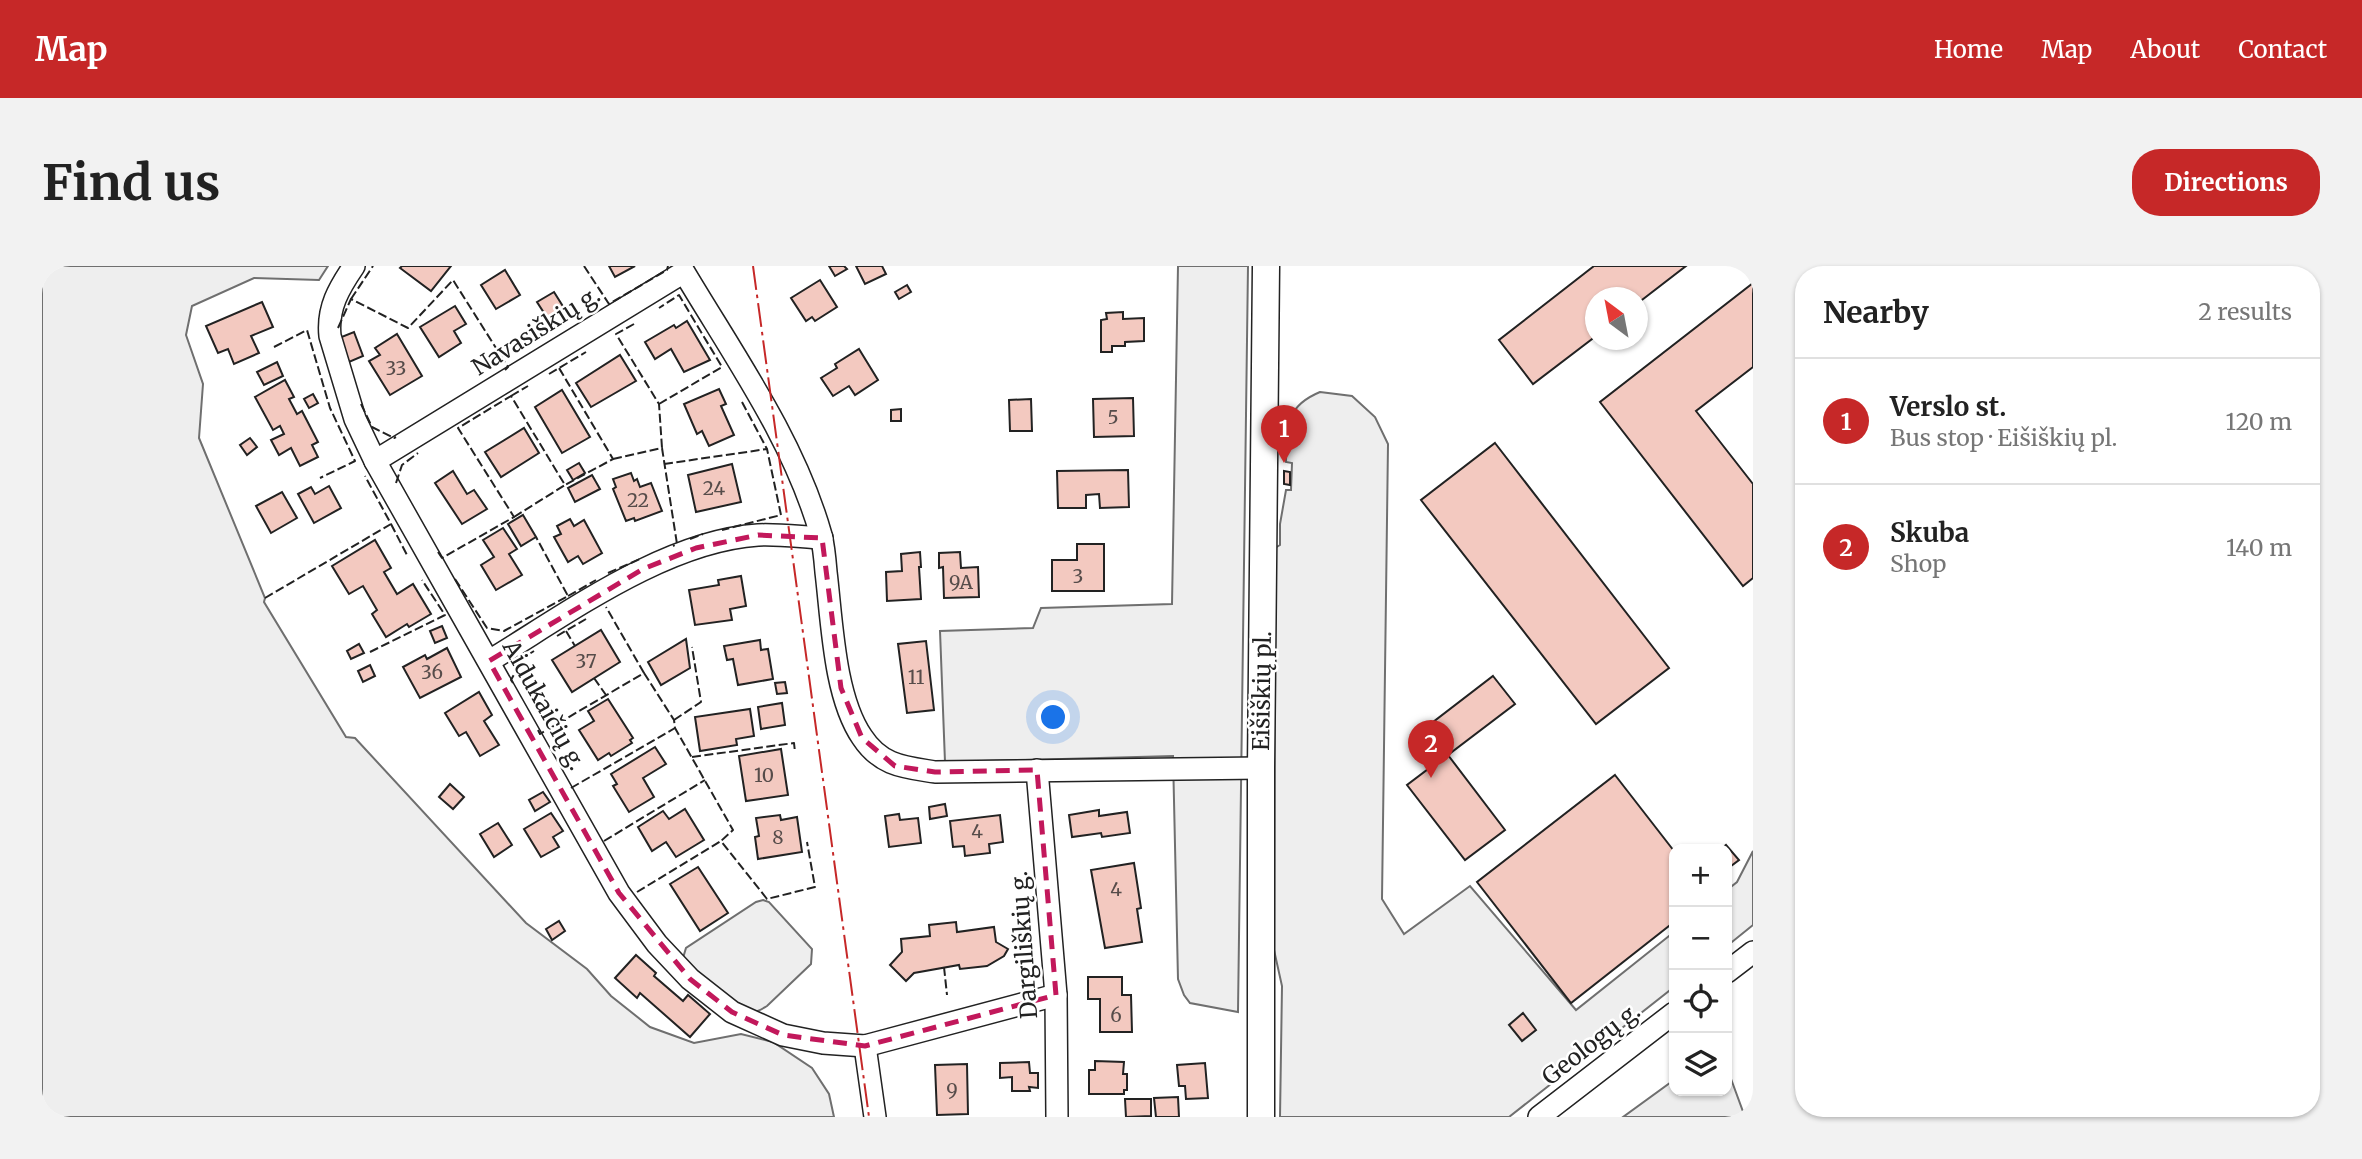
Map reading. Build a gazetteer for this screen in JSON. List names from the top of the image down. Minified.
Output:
{"streets":{"main road":["Eišiškių pl."],"street":["Navasiškių g.","Aidukaičių g.","Dargiliškių g.","Geologų g."]},"crossings":[["Navasiškių g.","Eišiškių pl."],["Navasiškių g.","Aidukaičių g."],["Navasiškių g.","Dargiliškių g."],["Aidukaičių g.","Dargiliškių g."]],"house_numbers":["33","5","24","22","3","9A","37","36","11","10","4","8","4","6","9"],"north":"top left","page":{"header":"Map","nav":["Home","Map","About","Contact"],"buttons":"Directions","title":"Find us","heading":["Nearby","2 results"],"list":[{"mark":"1","name":"Verslo st.","note":"Bus stop · Eišiškių pl.","value":"120 m"},{"mark":"2","name":"Skuba","note":"Shop","value":"140 m"}],"pins":["1","2"],"map_buttons":["+","−"]}}
